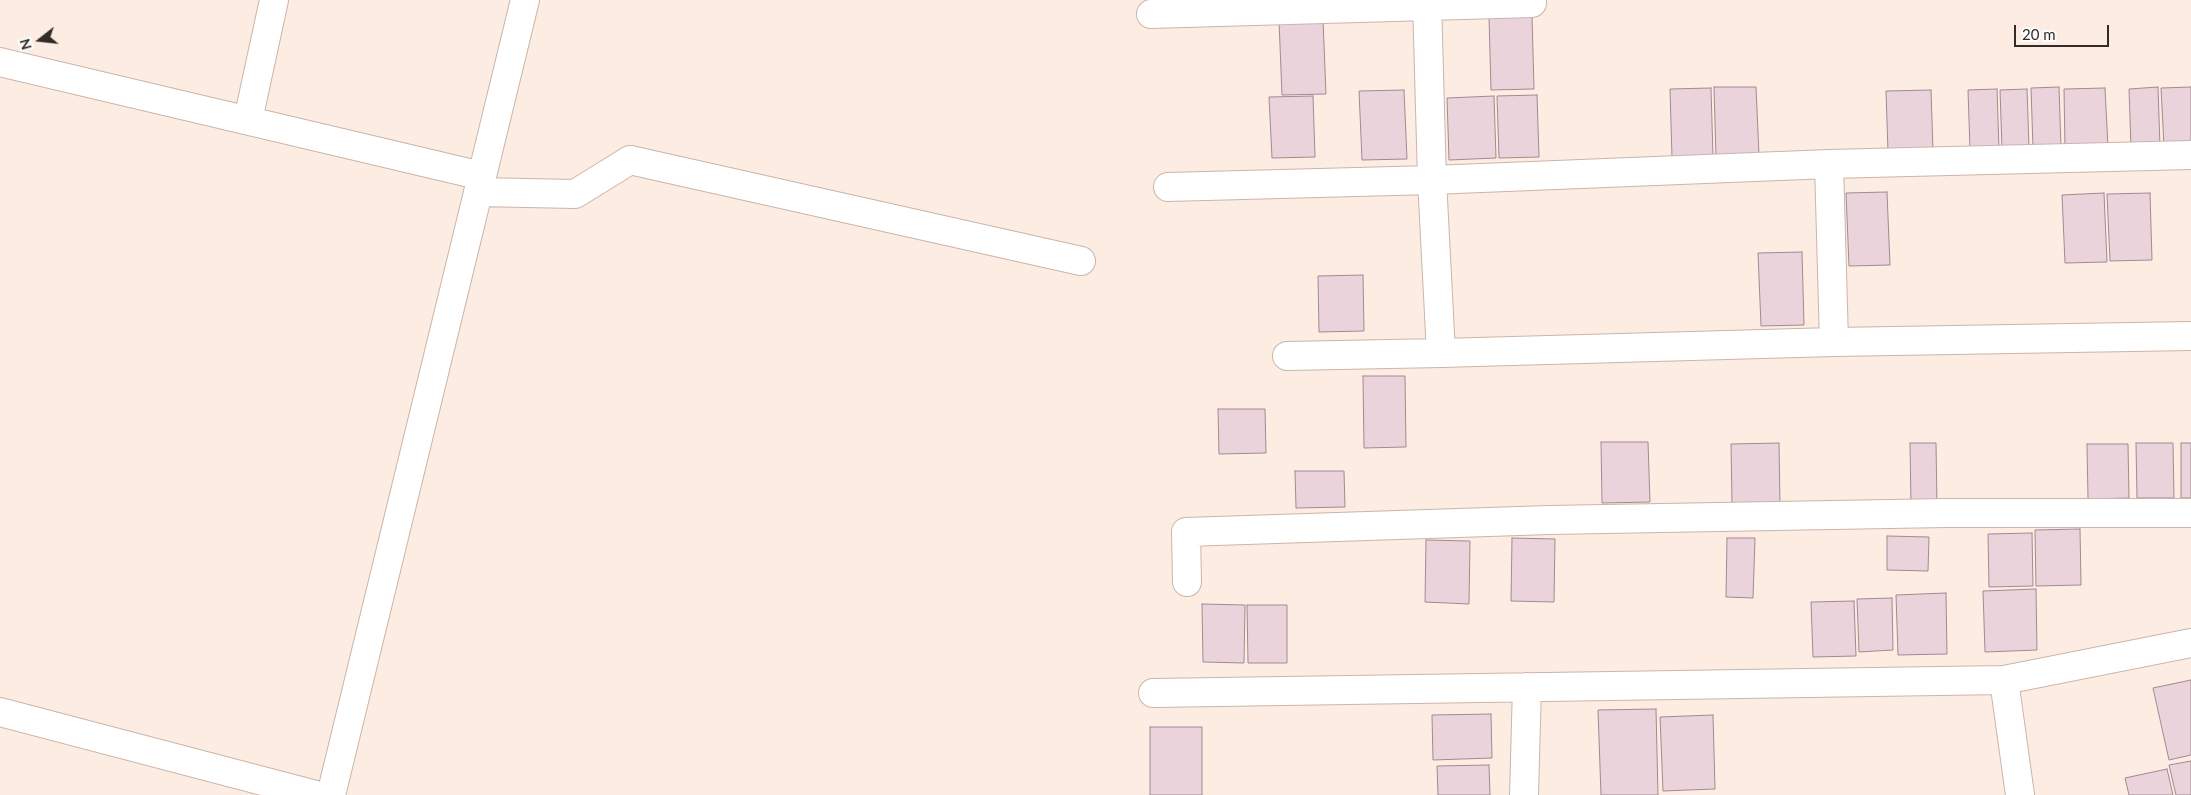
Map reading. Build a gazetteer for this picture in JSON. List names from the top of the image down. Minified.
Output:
{"scale_bar":"20 m","north":"left"}
